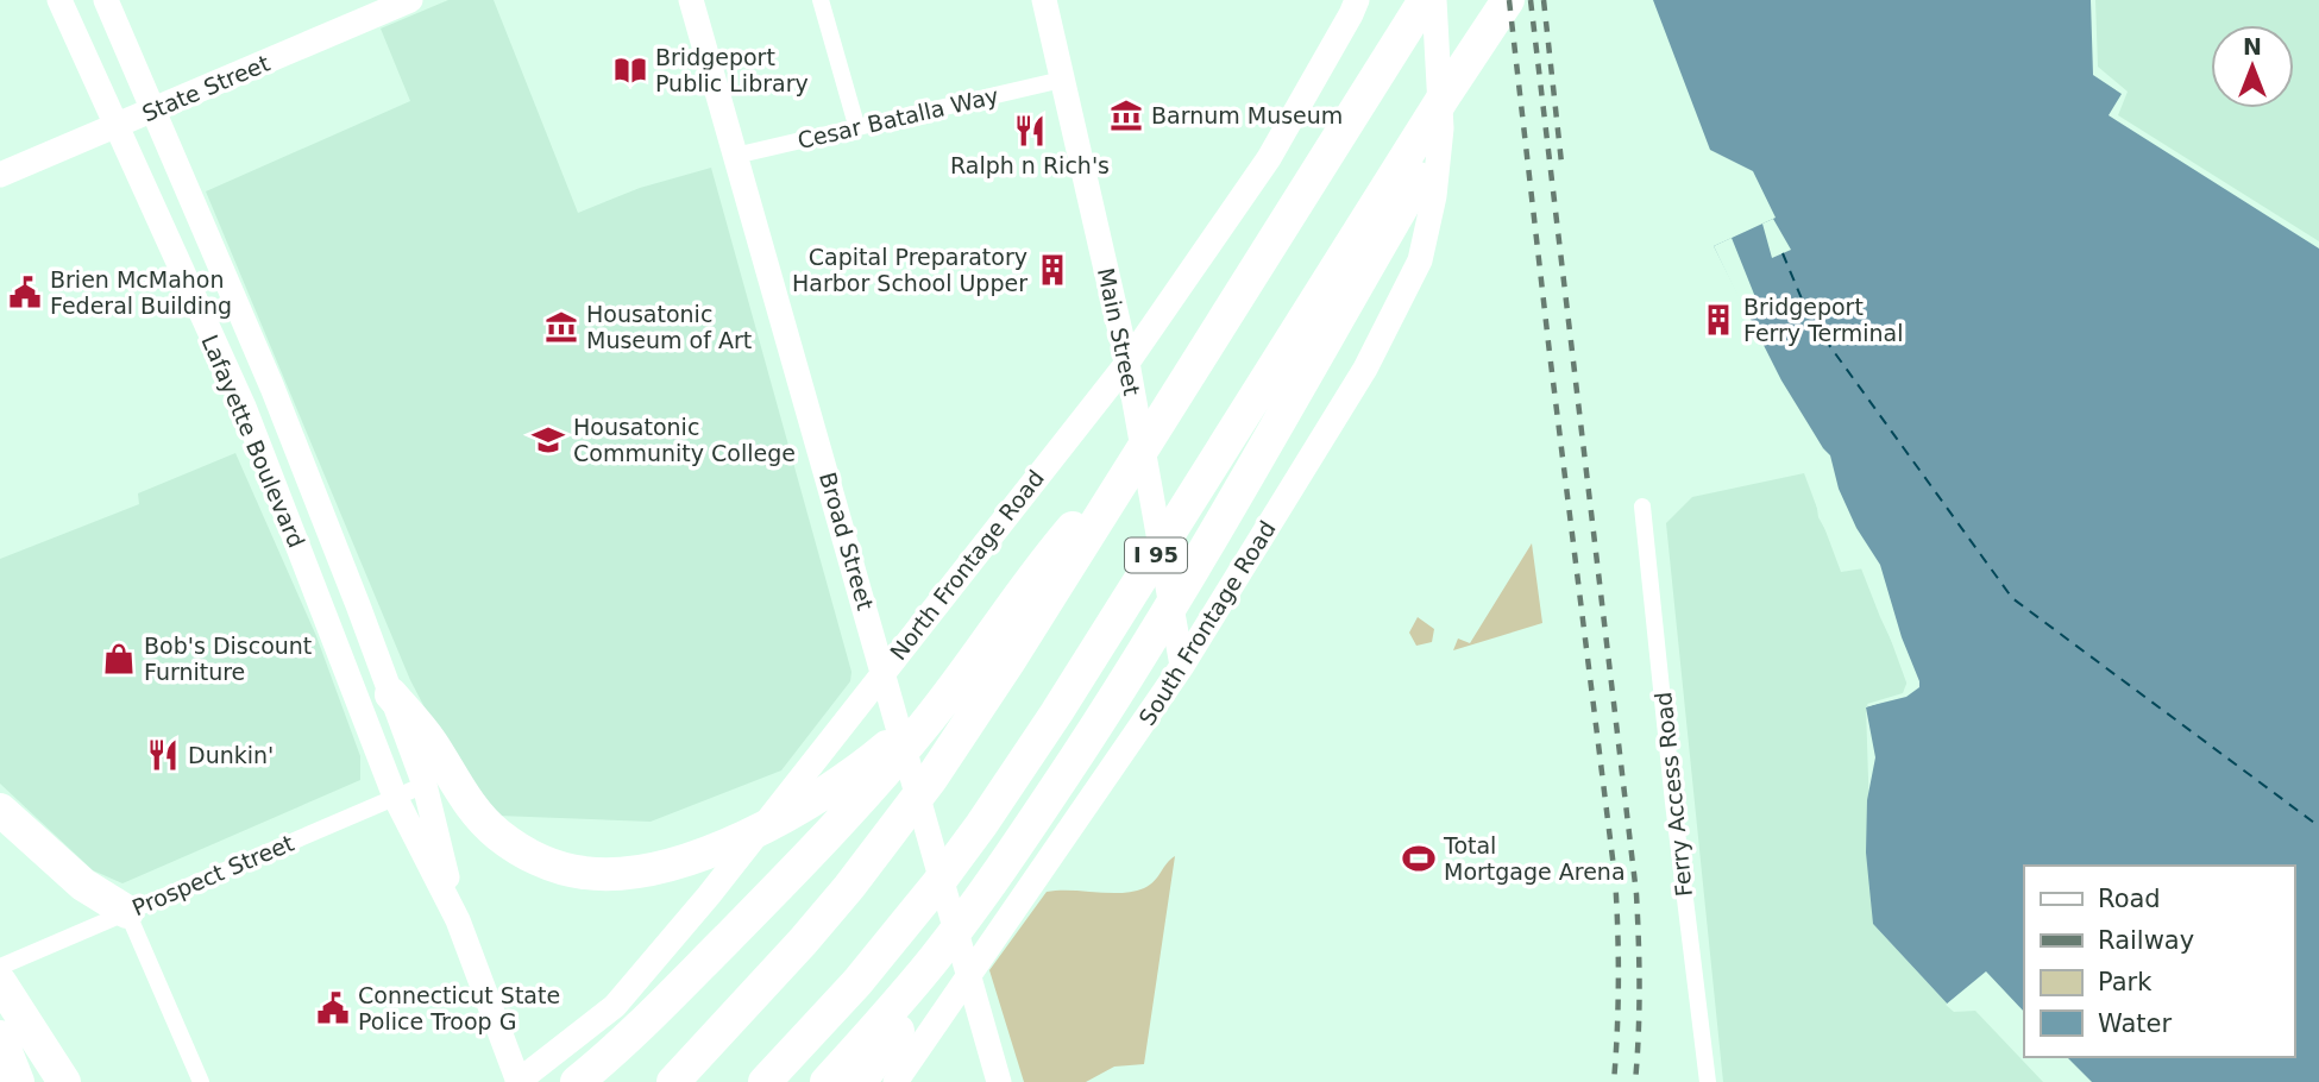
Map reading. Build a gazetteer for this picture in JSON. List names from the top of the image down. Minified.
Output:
{"streets":{"highway":["I 95"],"main road":["State Street","Main Street","Lafayette Boulevard","Broad Street","North Frontage Road","South Frontage Road"],"street":["Cesar Batalla Way","Ferry Access Road","Prospect Street"]},"crossings":[["State Street","Lafayette Boulevard"],["Cesar Batalla Way","Main Street"],["Cesar Batalla Way","Broad Street"],["Main Street","North Frontage Road"],["Main Street","South Frontage Road"],["Lafayette Boulevard","Prospect Street"],["Broad Street","North Frontage Road"],["Broad Street","South Frontage Road"]],"places":{"library":["Bridgeport Public Library"],"museum":["Barnum Museum","Housatonic Museum of Art"],"restaurant":["Ralph n Rich's","Dunkin'"],"building":["Capital Preparatory Harbor School Upper","Bridgeport Ferry Terminal"],"public building":["Brien McMahon Federal Building","Connecticut State Police Troop G"],"school or university":["Housatonic Community College"],"shop":["Bob's Discount Furniture"],"sports":["Total Mortgage Arena"]},"legend":["Road","Railway","Park","Water"],"north":"top"}
